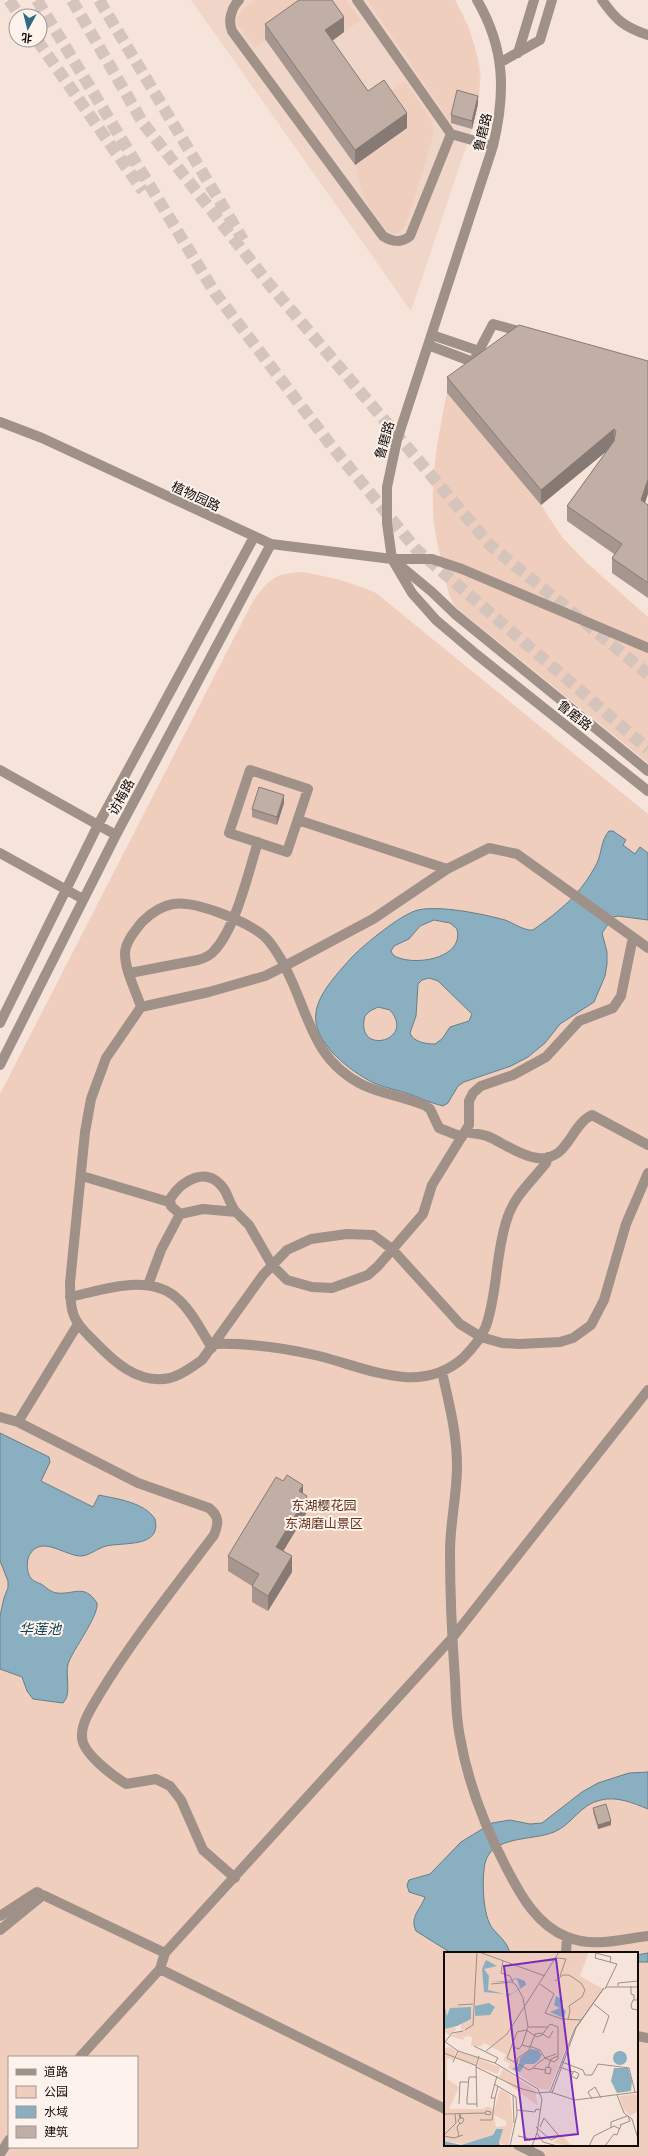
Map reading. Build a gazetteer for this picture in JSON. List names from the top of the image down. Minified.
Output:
{"streets":{"street":["鲁磨路","植物园路","访梅路"]},"crossings":[["鲁磨路","植物园路"],["植物园路","访梅路"]],"water":["华莲池"],"parks":["东湖樱花园","东湖磨山景区"],"legend":["道路","公园","水域","建筑"],"north":"bottom"}
